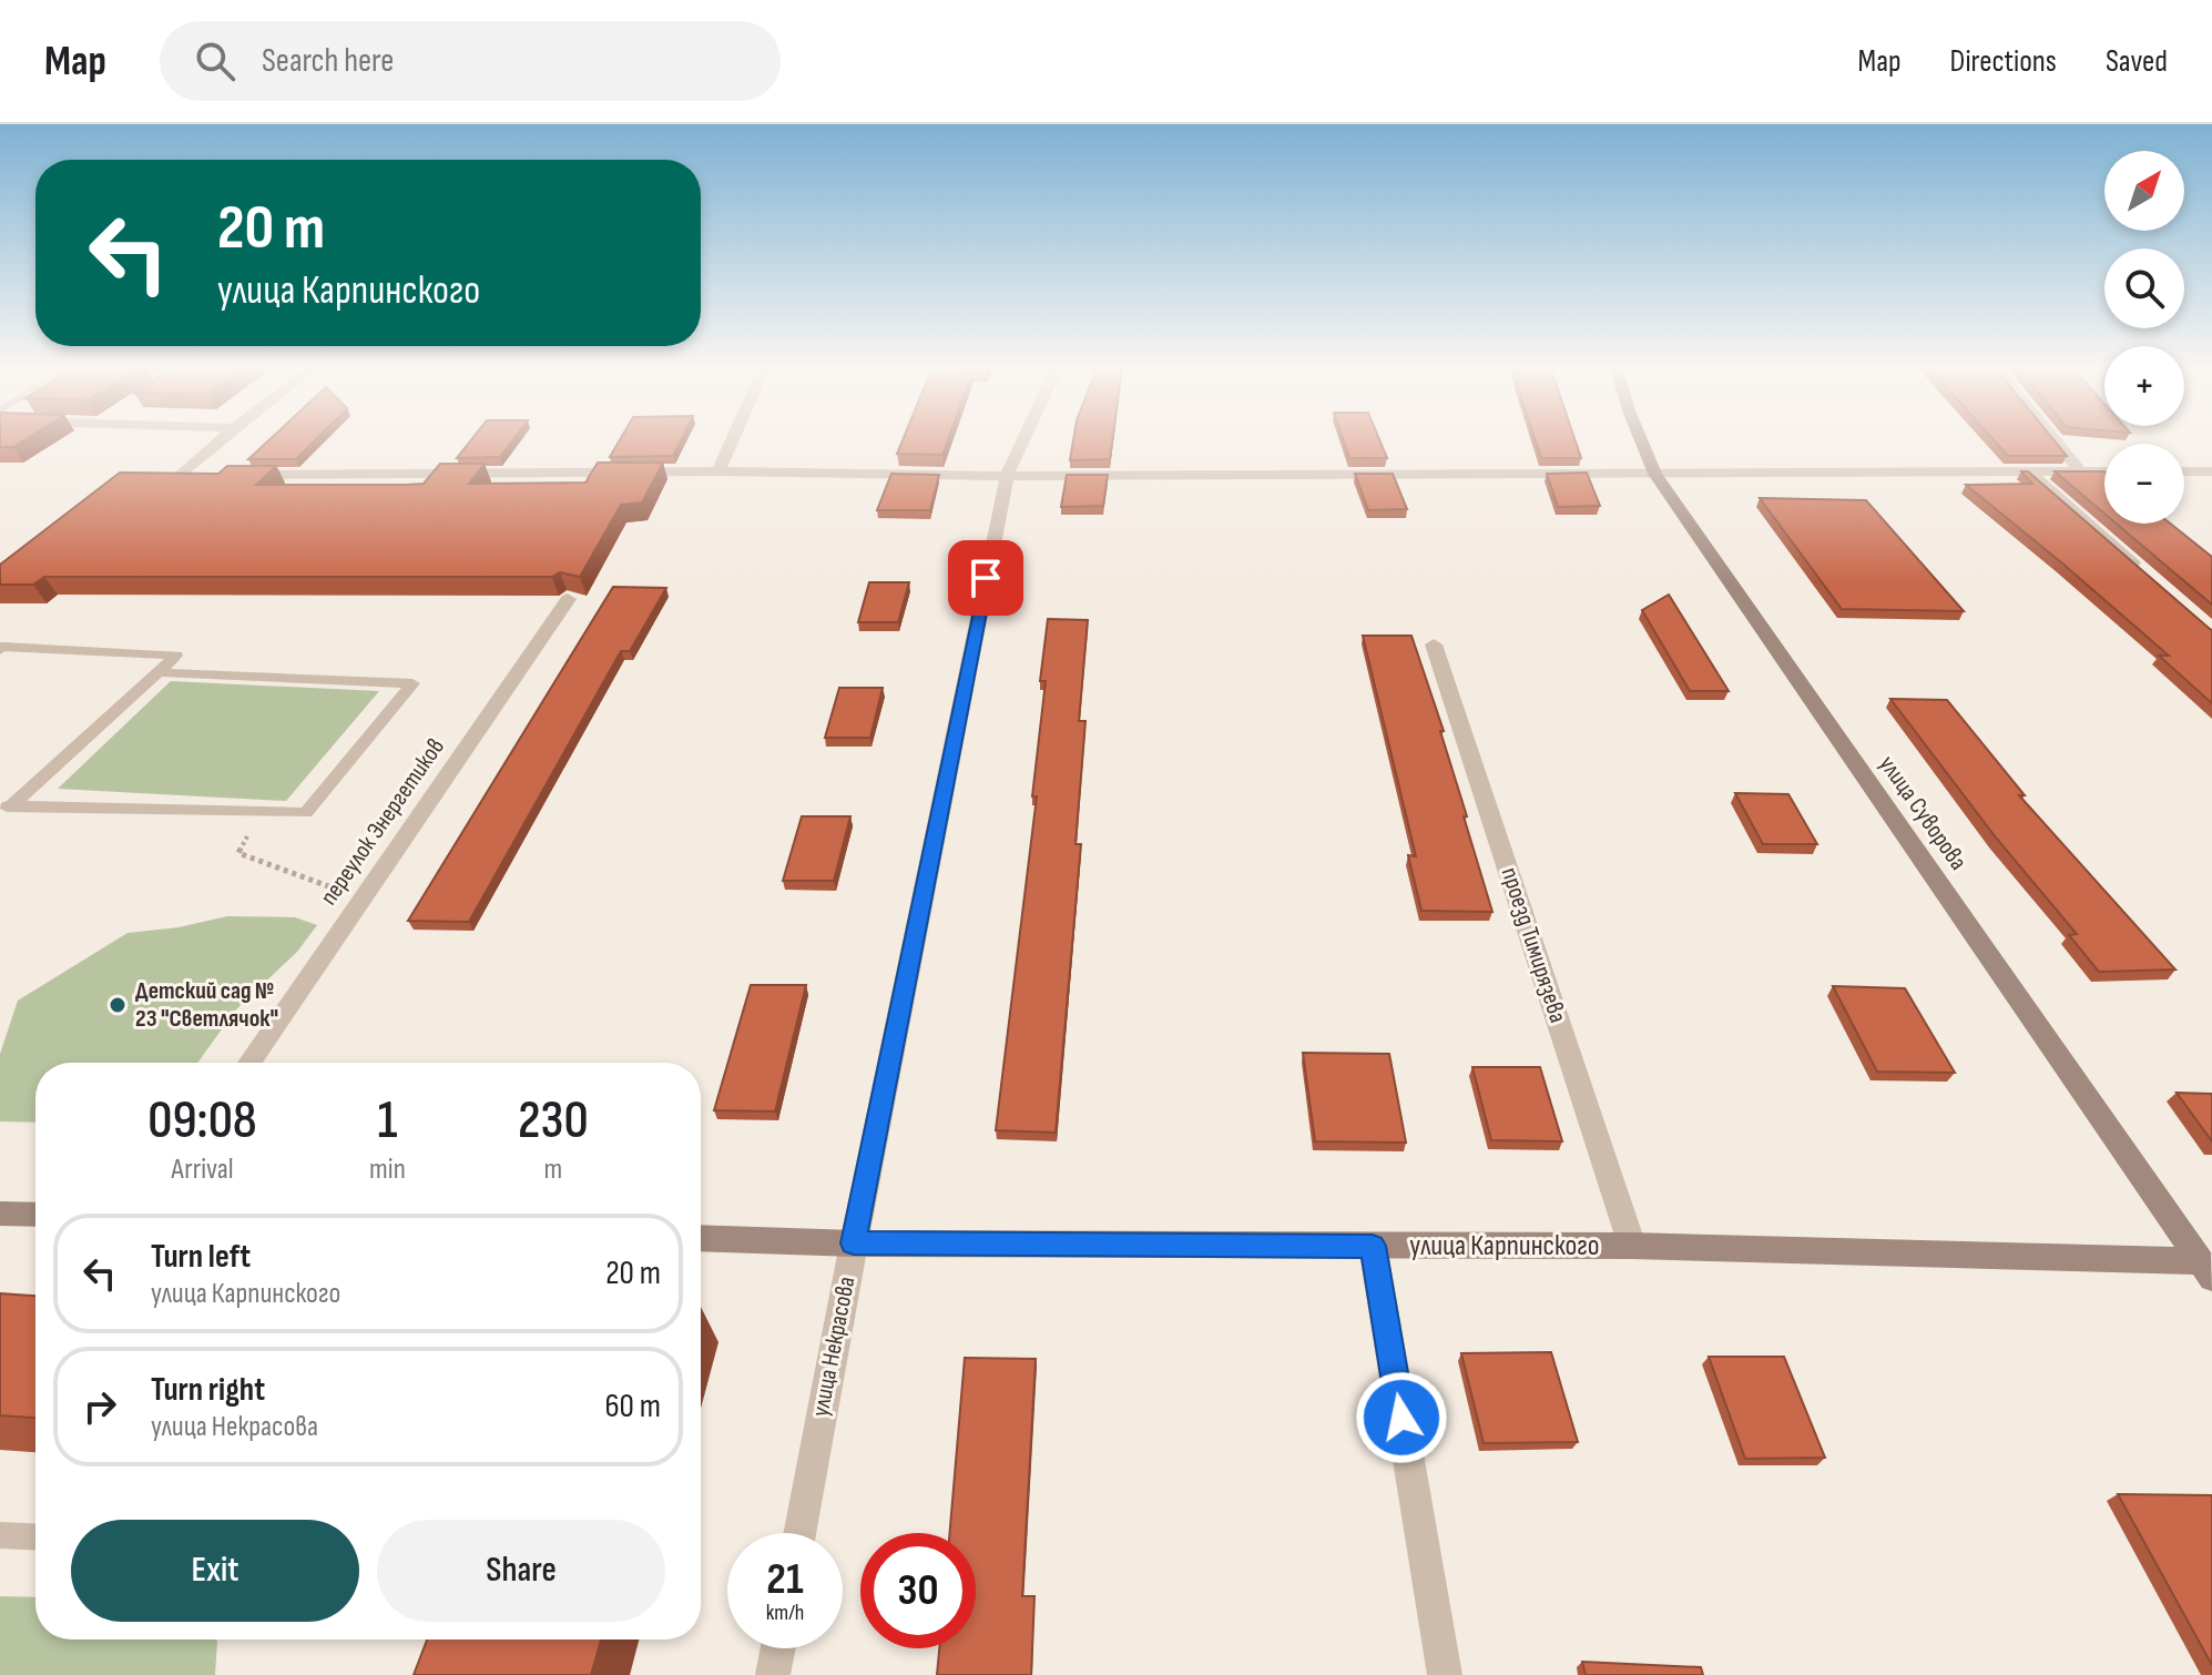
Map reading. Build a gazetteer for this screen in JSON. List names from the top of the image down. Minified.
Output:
{"streets":{"street":["улица Суворова","переулок Энергетиков","проезд Тимирязева","улица Карпинского","улица Некрасова"]},"crossings":[["улица Суворова","улица Карпинского"],["проезд Тимирязева","улица Карпинского"],["улица Карпинского","улица Некрасова"]],"places":["Детский сад № 23 \"Светлячок\""],"north":"top right","page":{"header":"Map","search":"Search here","nav":["Map","Directions","Saved"],"map_buttons":["+","−"],"turn":["20 m","улица Карпинского"],"eta":["09:08","Arrival","1","min","230","m"],"list":[{"name":"Turn left","note":"улица Карпинского","value":"20 m"},{"name":"Turn right","note":"улица Некрасова","value":"60 m"}],"buttons":["Exit","Share"],"speed":"21 km/h","limit":"30"}}
